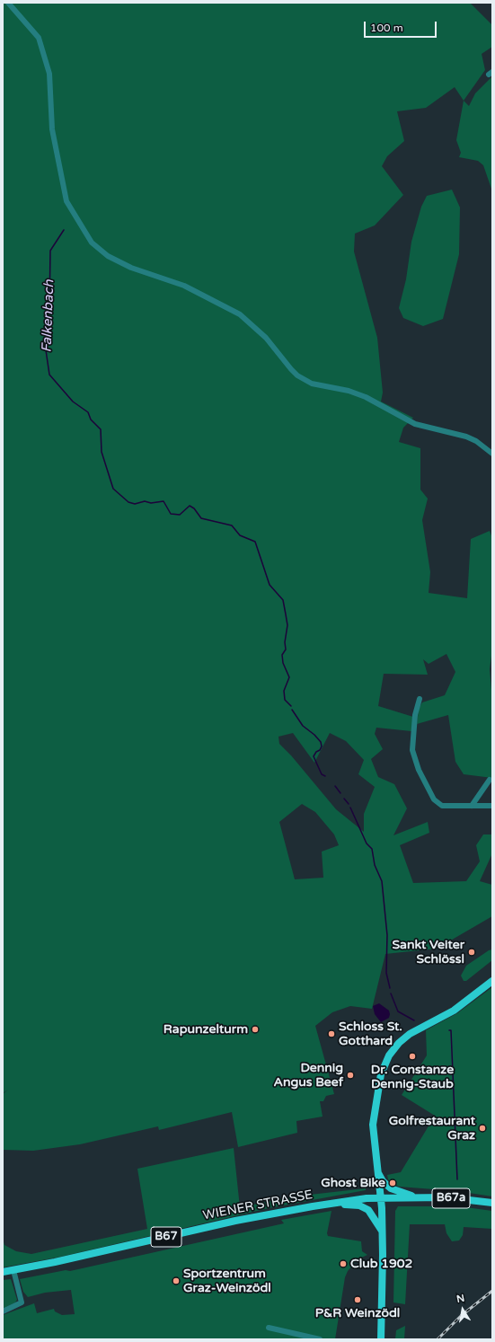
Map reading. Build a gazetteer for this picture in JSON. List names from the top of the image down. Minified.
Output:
{"streets":{"main road":["B67a","WIENER STRASSE","B67"]},"crossings":[["B67a","WIENER STRASSE"]],"water":["Falkenbach"],"places":["Sankt Veiter Schlössl","Rapunzelturm","Schloss St. Gotthard","Dr. Constanze Dennig-Staub","Dennig Angus Beef","Golfrestaurant Graz","Ghost Bike","Club 1902","Sportzentrum Graz-Weinzödl","P&R Weinzödl"],"scale_bar":"100 m","north":"top"}
